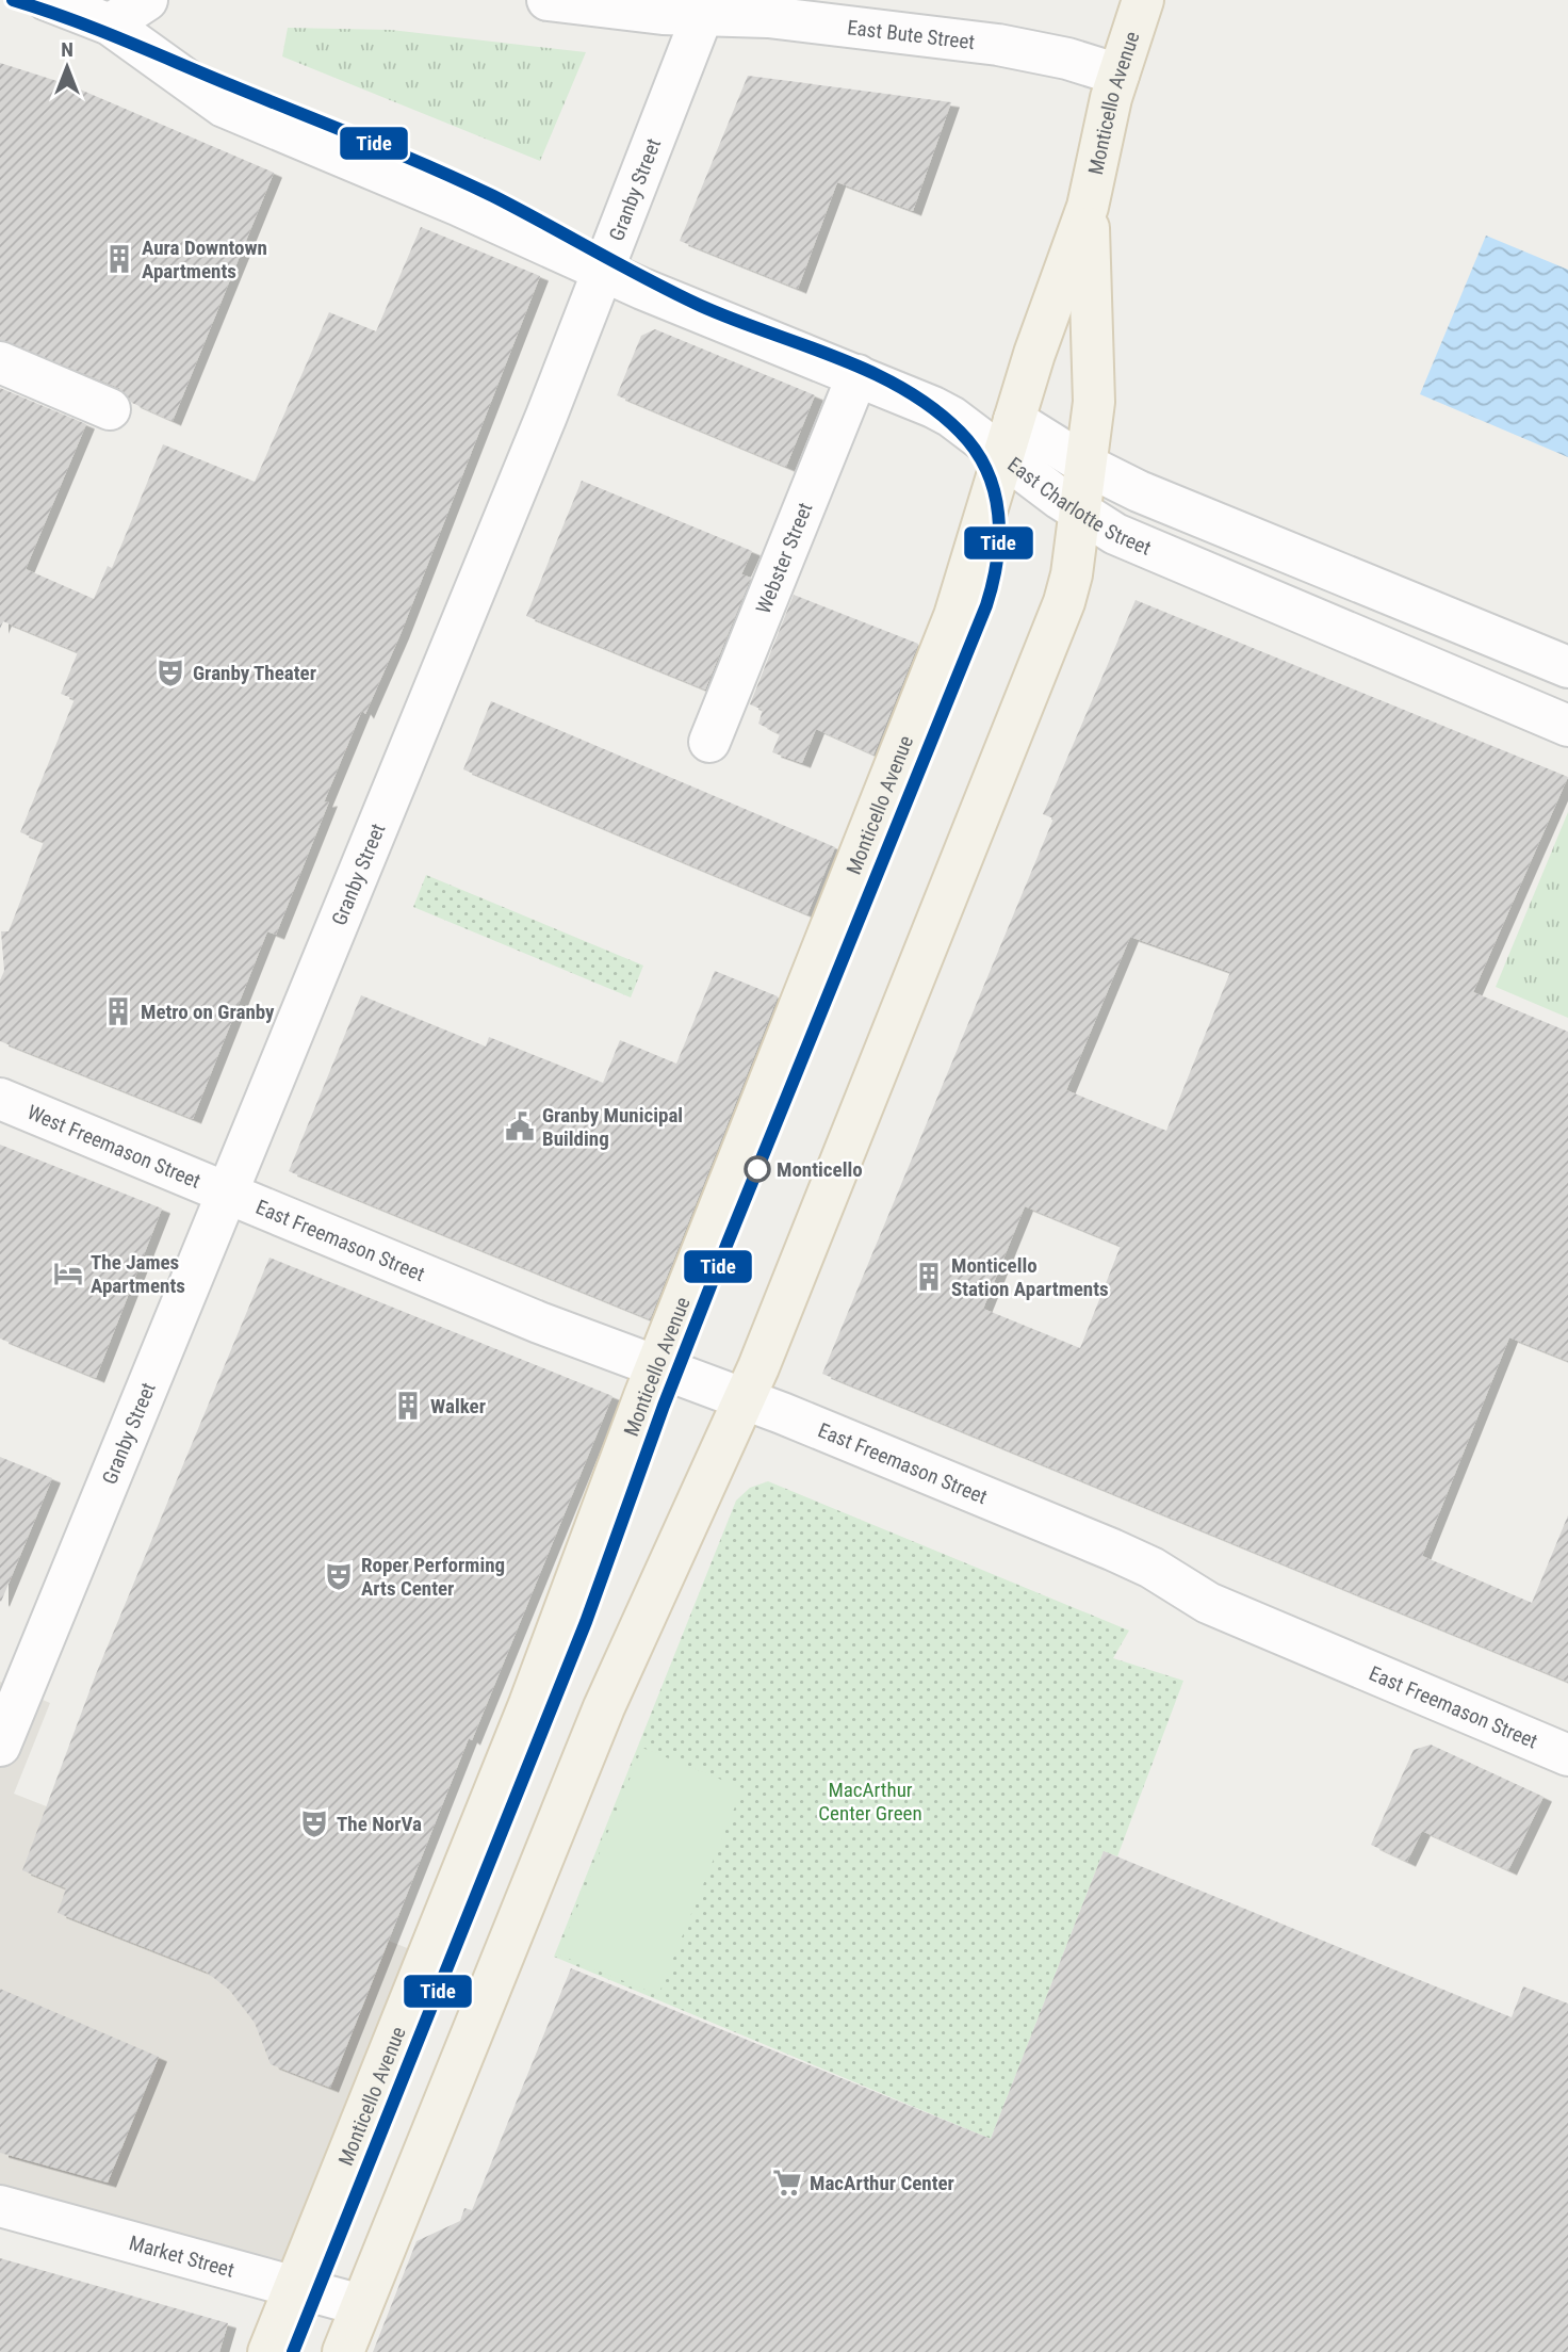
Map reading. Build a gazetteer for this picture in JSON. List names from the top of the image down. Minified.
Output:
{"streets":{"main road":["Monticello Avenue"],"street":["East Bute Street","Granby Street","East Charlotte Street","Webster Street","West Freemason Street","East Freemason Street","Market Street"]},"crossings":[["East Bute Street","Monticello Avenue"],["East Bute Street","Granby Street"],["Monticello Avenue","East Charlotte Street"],["Monticello Avenue","East Freemason Street"],["Monticello Avenue","Market Street"],["Granby Street","East Charlotte Street"],["Granby Street","West Freemason Street"],["Granby Street","East Freemason Street"],["East Charlotte Street","Webster Street"],["West Freemason Street","East Freemason Street"]],"parks":["MacArthur Center Green"],"places":{"building":["Aura Downtown Apartments","Metro on Granby","Monticello Station Apartments","Walker"],"theatre":["Granby Theater","Roper Performing Arts Center","The NorVa"],"public building":["Granby Municipal Building"],"other":["Monticello"],"hotel":["The James Apartments"],"supermarket":["MacArthur Center"]},"lines":["transit line Tide"],"north":"top"}
